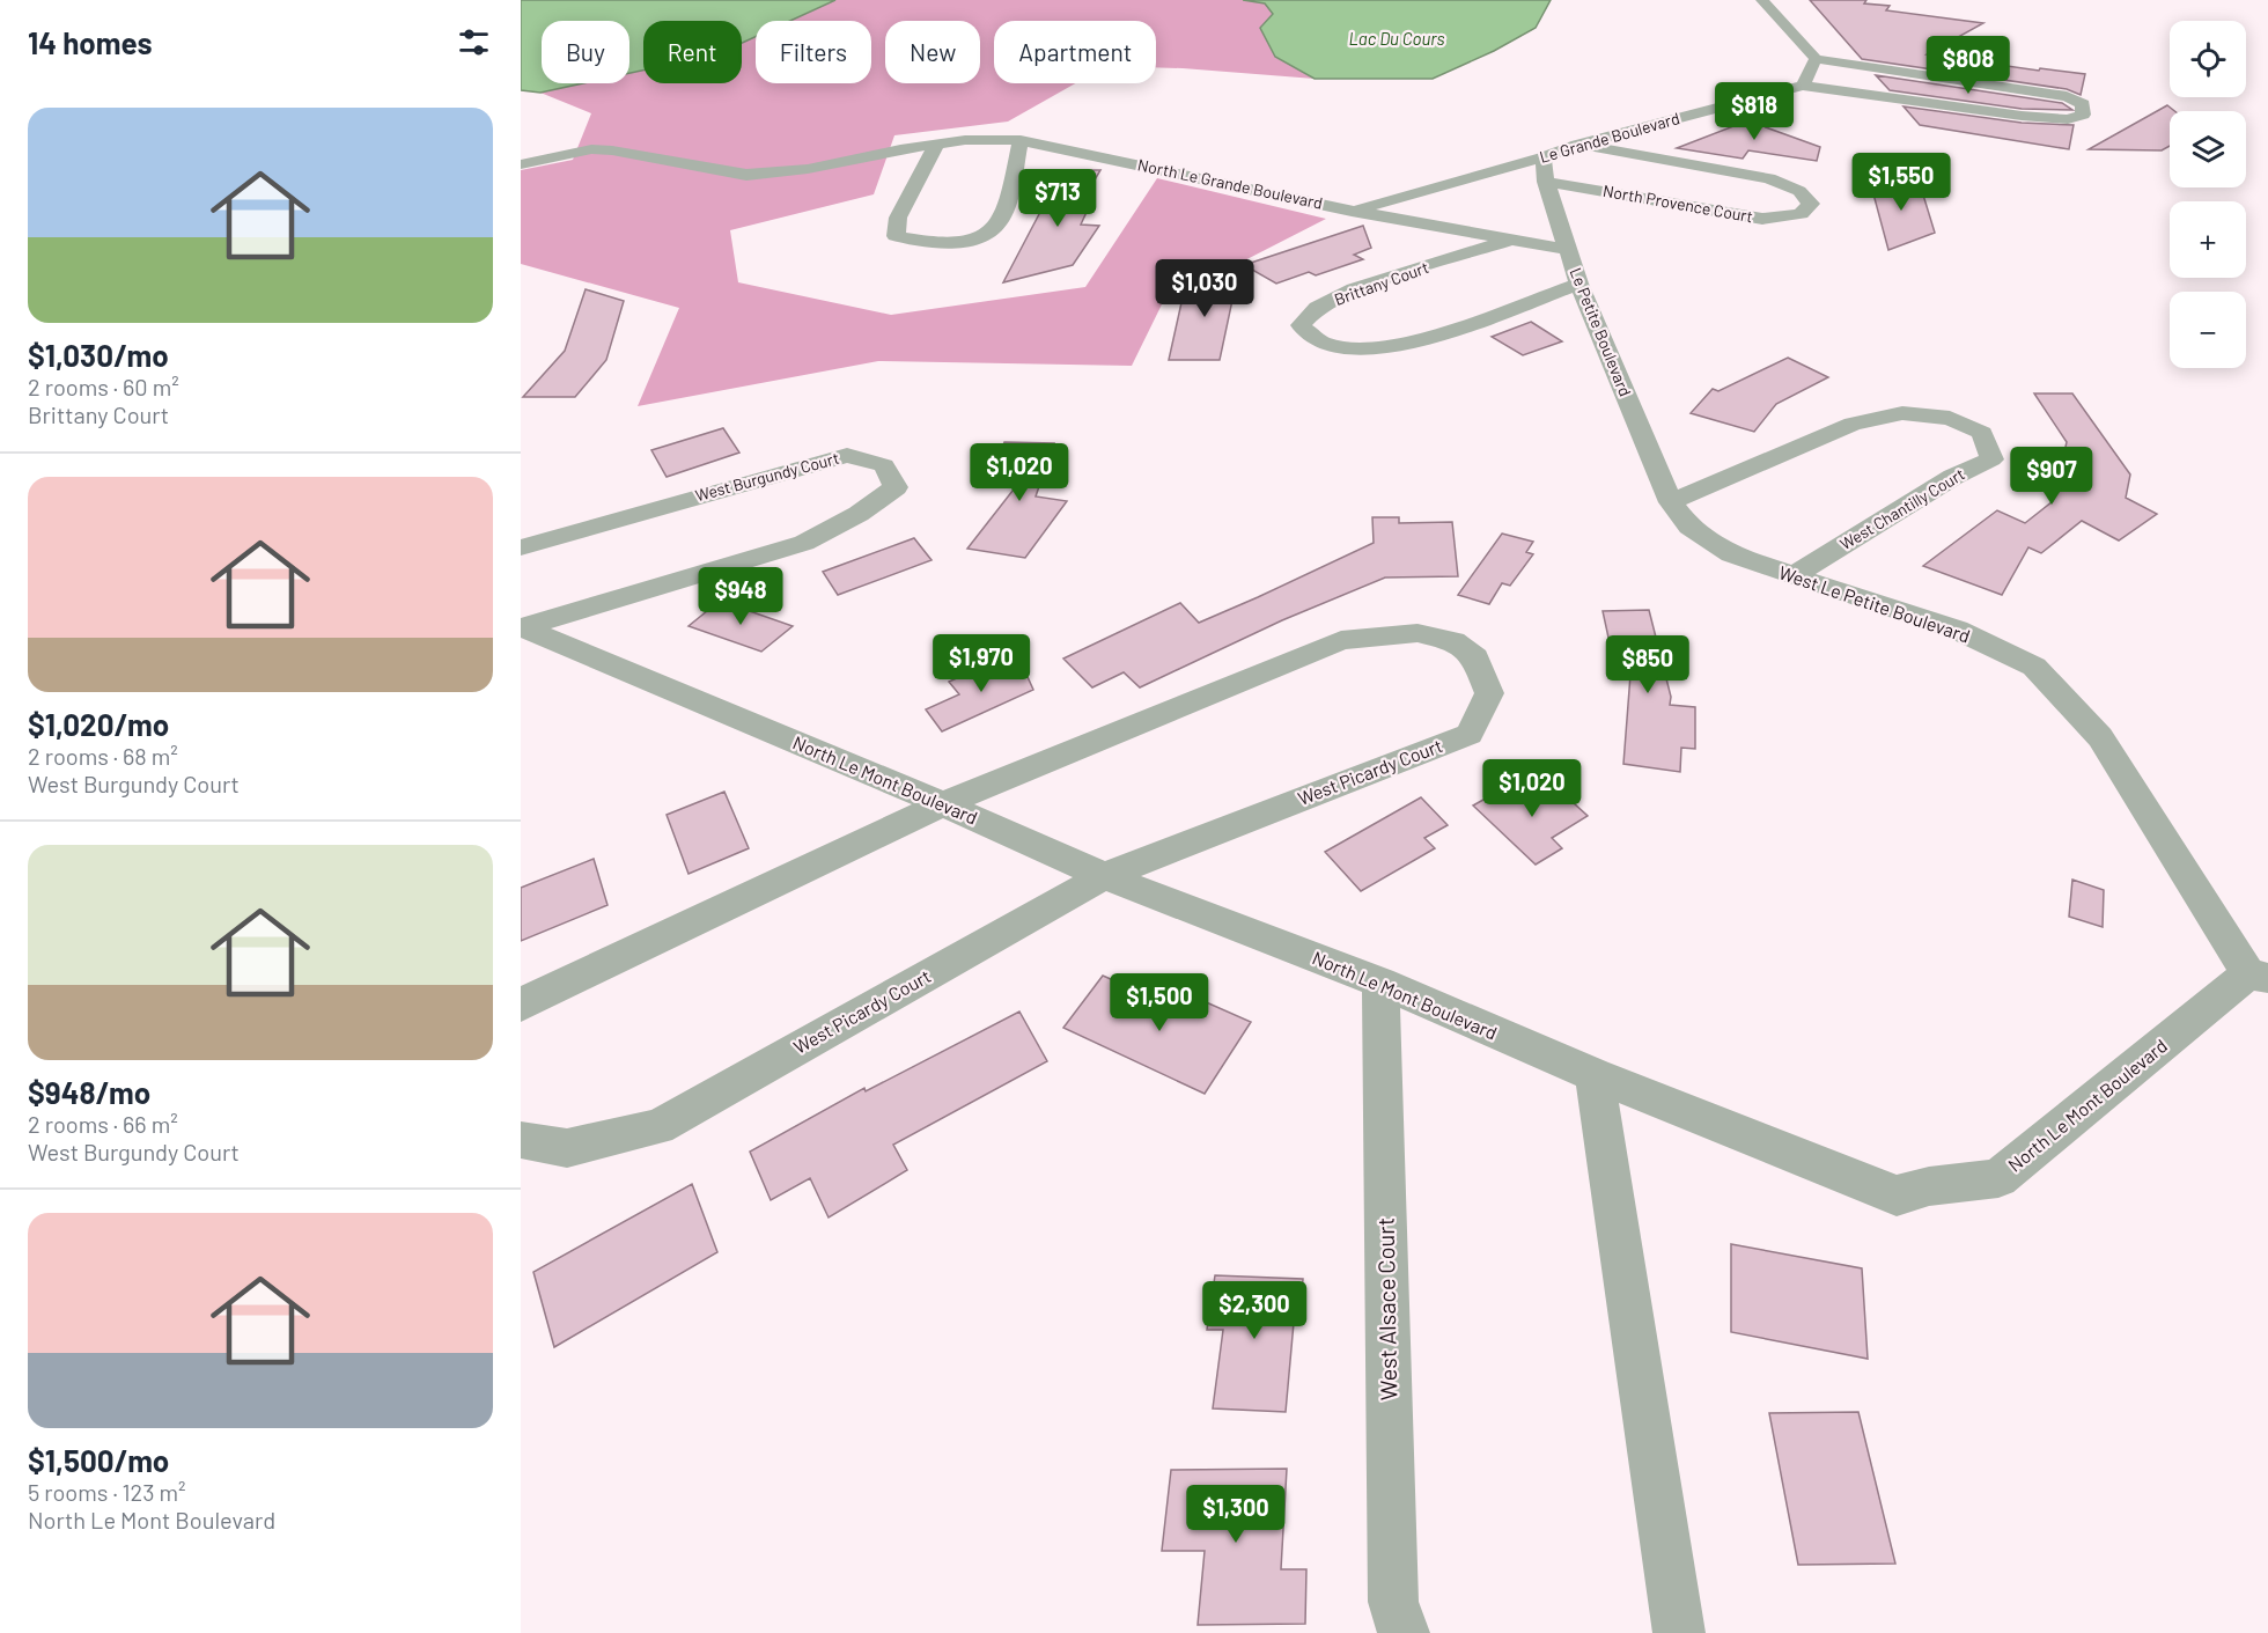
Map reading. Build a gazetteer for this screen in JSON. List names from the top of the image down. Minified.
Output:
{"streets":{"street":["Le Grande Boulevard","North Le Grande Boulevard","North Provence Court","Brittany Court","Le Petite Boulevard","West Burgundy Court","West Chantilly Court","West Le Petite Boulevard","West Picardy Court","North Le Mont Boulevard","West Alsace Court"]},"crossings":[["Le Grande Boulevard","North Le Grande Boulevard"],["Le Grande Boulevard","North Provence Court"],["Le Grande Boulevard","Le Petite Boulevard"],["North Le Grande Boulevard","Brittany Court"],["North Le Grande Boulevard","Le Petite Boulevard"],["North Provence Court","Le Petite Boulevard"],["Brittany Court","Le Petite Boulevard"],["Le Petite Boulevard","West Chantilly Court"],["Le Petite Boulevard","West Le Petite Boulevard"],["West Burgundy Court","North Le Mont Boulevard"],["West Chantilly Court","West Le Petite Boulevard"],["West Le Petite Boulevard","North Le Mont Boulevard"],["West Picardy Court","North Le Mont Boulevard"],["North Le Mont Boulevard","West Alsace Court"]],"water":["Lac Du Cours"],"page":{"heading":"14 homes","map_buttons":["+","−"],"chip":["Buy","Rent","Filters","New","Apartment"],"price":["$808","$818","$1,550","$713","$1,030","$1,020","$907","$948","$1,970","$850","$1,020","$1,500","$2,300","$1,300"],"list":[{"name":"$1,030/mo","note":"2 rooms · 60 m² · Brittany Court"},{"name":"$1,020/mo","note":"2 rooms · 68 m² · West Burgundy Court"},{"name":"$948/mo","note":"2 rooms · 66 m² · West Burgundy Court"},{"name":"$1,500/mo","note":"5 rooms · 123 m² · North Le Mont Boulevard"}]}}
